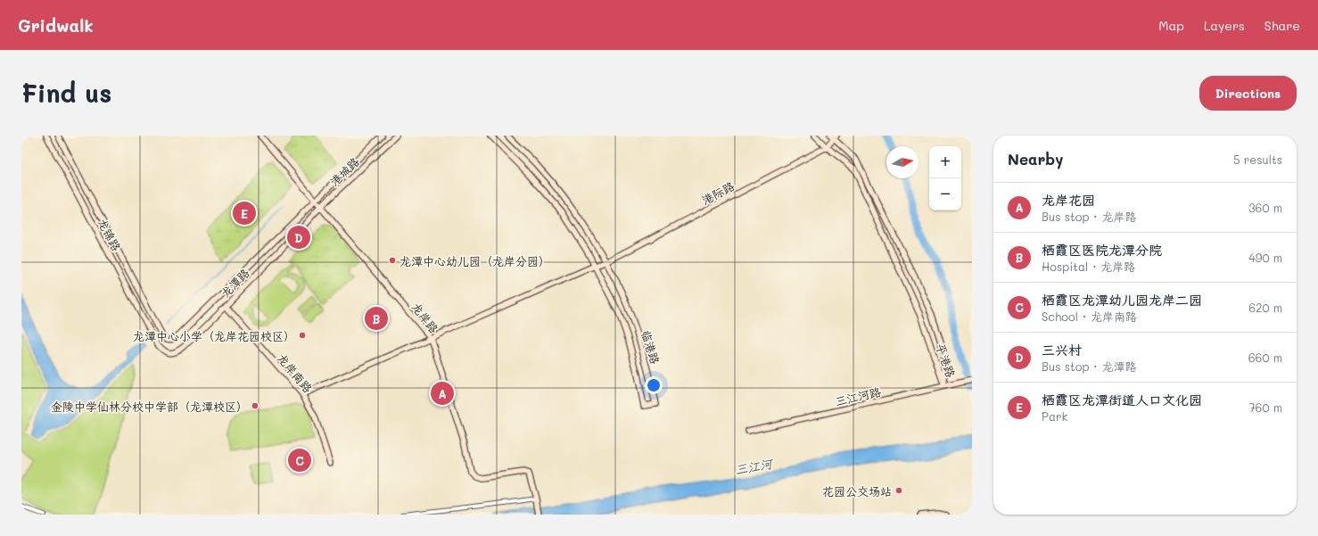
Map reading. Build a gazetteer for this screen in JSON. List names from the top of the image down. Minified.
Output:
{"streets":{"street":["港城路","港际路","龙锦路","龙潭路","龙岸路","临港路","平港路","龙岸南路","三江河路"]},"crossings":[["港城路","龙潭路"],["港城路","龙岸路"],["港际路","龙岸路"],["港际路","临港路"],["港际路","平港路"],["港际路","龙岸南路"],["龙锦路","龙潭路"],["龙潭路","龙岸路"],["龙潭路","龙岸南路"],["平港路","三江河路"]],"water":["三江河"],"places":["龙潭中心幼儿园（龙岸分园）","龙潭中心小学（龙岸花园校区）","金陵中学仙林分校中学部（龙潭校区）","花园公交场站"],"north":"right","page":{"header":"Gridwalk","nav":["Map","Layers","Share"],"buttons":"Directions","title":"Find us","heading":["Nearby","5 results"],"map_buttons":["+","−"],"list":[{"mark":"A","name":"龙岸花园","note":"Bus stop · 龙岸路","value":"360 m"},{"mark":"B","name":"栖霞区医院龙潭分院","note":"Hospital · 龙岸路","value":"490 m"},{"mark":"C","name":"栖霞区龙潭幼儿园龙岸二园","note":"School · 龙岸南路","value":"620 m"},{"mark":"D","name":"三兴村","note":"Bus stop · 龙潭路","value":"660 m"},{"mark":"E","name":"栖霞区龙潭街道人口文化园","note":"Park","value":"760 m"}],"pins":["E","D","B","A","C"]}}
